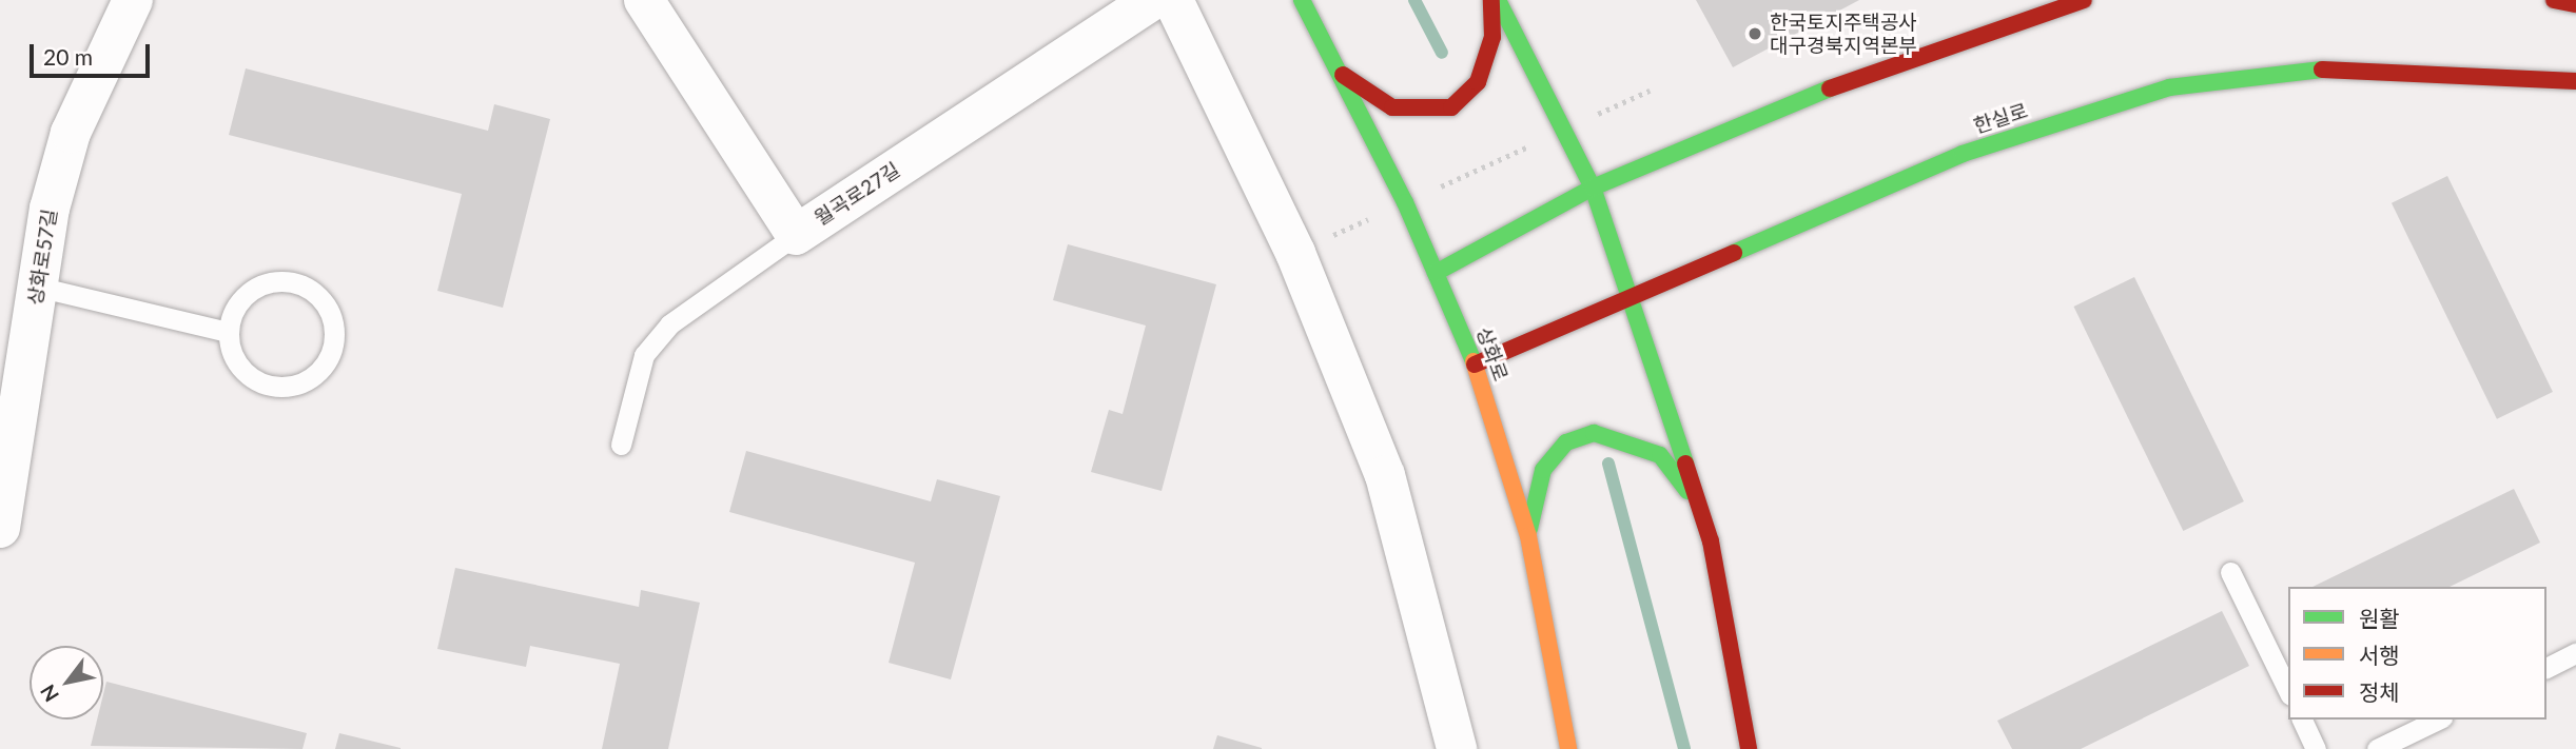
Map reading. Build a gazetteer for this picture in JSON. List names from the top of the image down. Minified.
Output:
{"streets":{"main road":["한실로","상화로"],"street":["월곡로27길","상화로57길"]},"crossings":[["한실로","상화로"]],"places":["한국토지주택공사 대구경북지역본부"],"legend":["원활","서행","정체"],"scale_bar":"20 m","north":"bottom left"}
